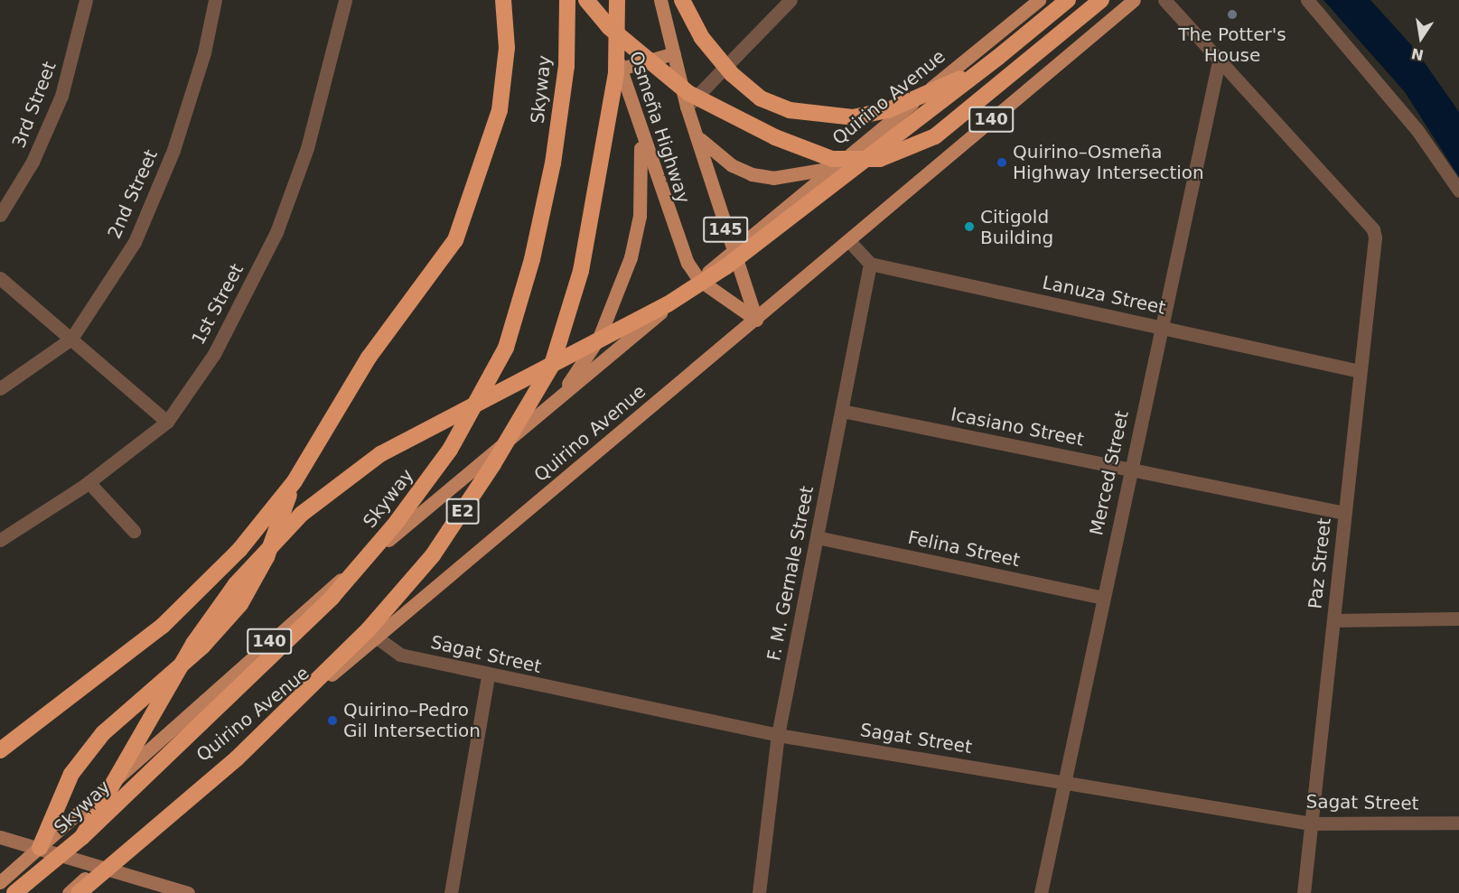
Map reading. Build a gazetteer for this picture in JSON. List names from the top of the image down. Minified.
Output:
{"streets":{"highway":["Skyway","E2"],"main road":["Quirino Avenue","140","Osmeña Highway","145"],"street":["3rd Street","2nd Street","Lanuza Street","1st Street","Icasiano Street","Merced Street","Felina Street","Paz Street","F. M. Gernale Street","Sagat Street"]},"crossings":[["Quirino Avenue","Osmeña Highway"],["Quirino Avenue","Sagat Street"],["Lanuza Street","Merced Street"],["Lanuza Street","Paz Street"],["Lanuza Street","F. M. Gernale Street"],["Icasiano Street","Merced Street"],["Icasiano Street","Paz Street"],["Icasiano Street","F. M. Gernale Street"],["Merced Street","Felina Street"],["Merced Street","Paz Street"],["Merced Street","Sagat Street"],["Felina Street","F. M. Gernale Street"],["Paz Street","Sagat Street"],["F. M. Gernale Street","Sagat Street"]],"places":["The Potter's House","Quirino–Osmeña Highway Intersection","Citigold Building","Quirino–Pedro Gil Intersection"],"north":"bottom"}
